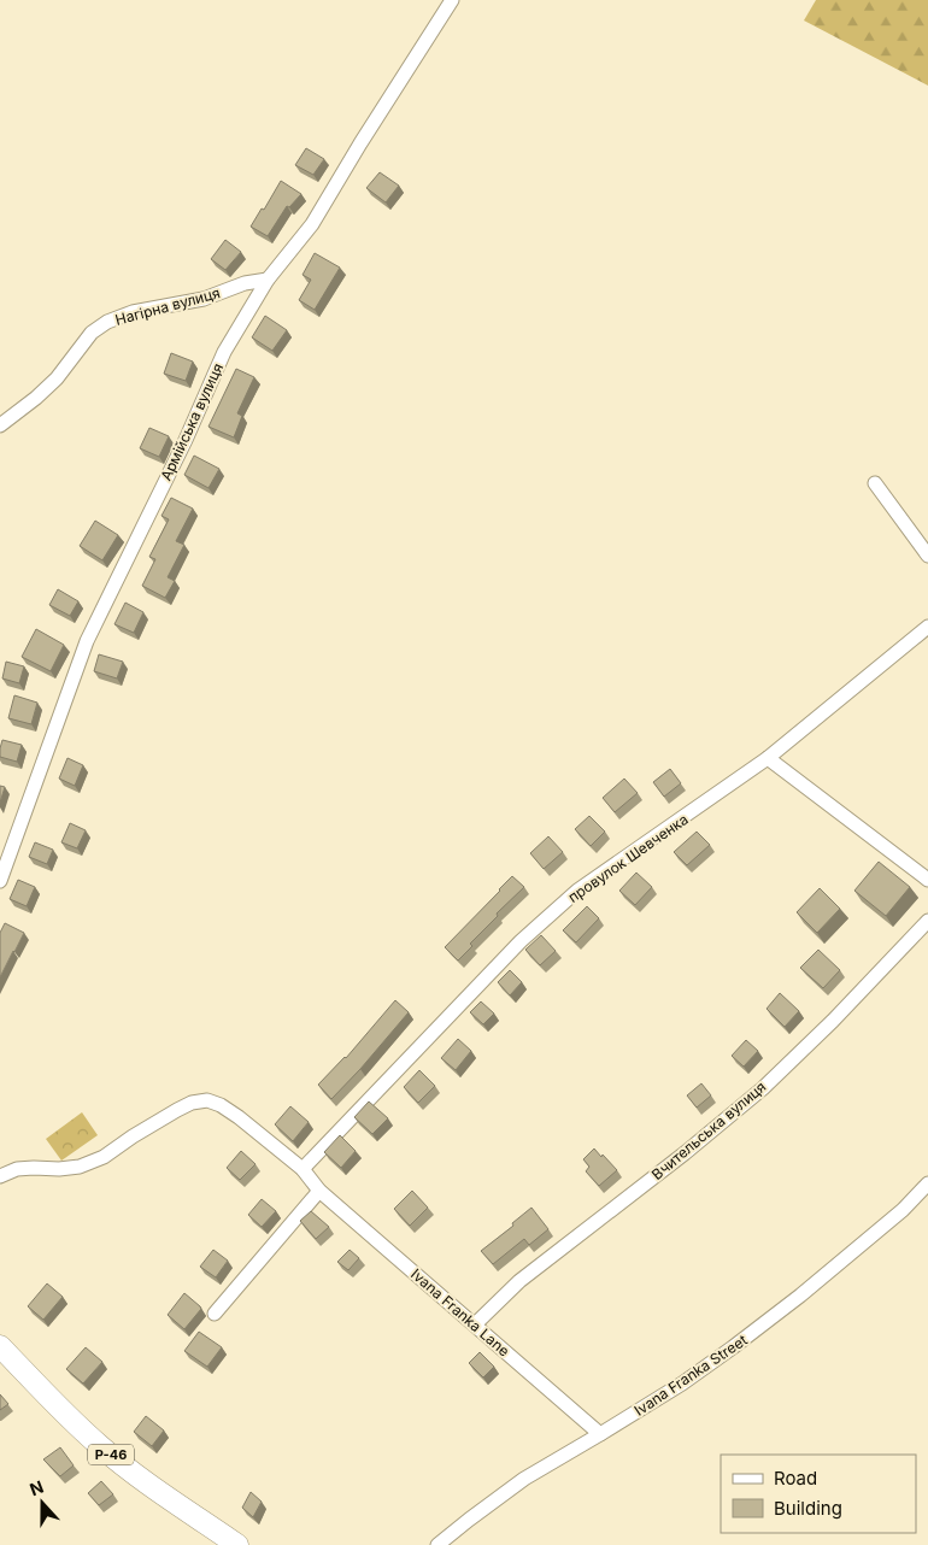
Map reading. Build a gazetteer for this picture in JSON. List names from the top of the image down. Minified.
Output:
{"streets":{"main road":["Р-46"],"street":["Нагірна вулиця","Армійська вулиця","провулок Шевченка","Вчительська вулиця","Ivana Franka Lane","Ivana Franka Street"]},"crossings":[["Нагірна вулиця","Армійська вулиця"],["провулок Шевченка","Ivana Franka Lane"],["Вчительська вулиця","Ivana Franka Lane"],["Ivana Franka Lane","Ivana Franka Street"]],"legend":["Road","Building"],"north":"top"}
